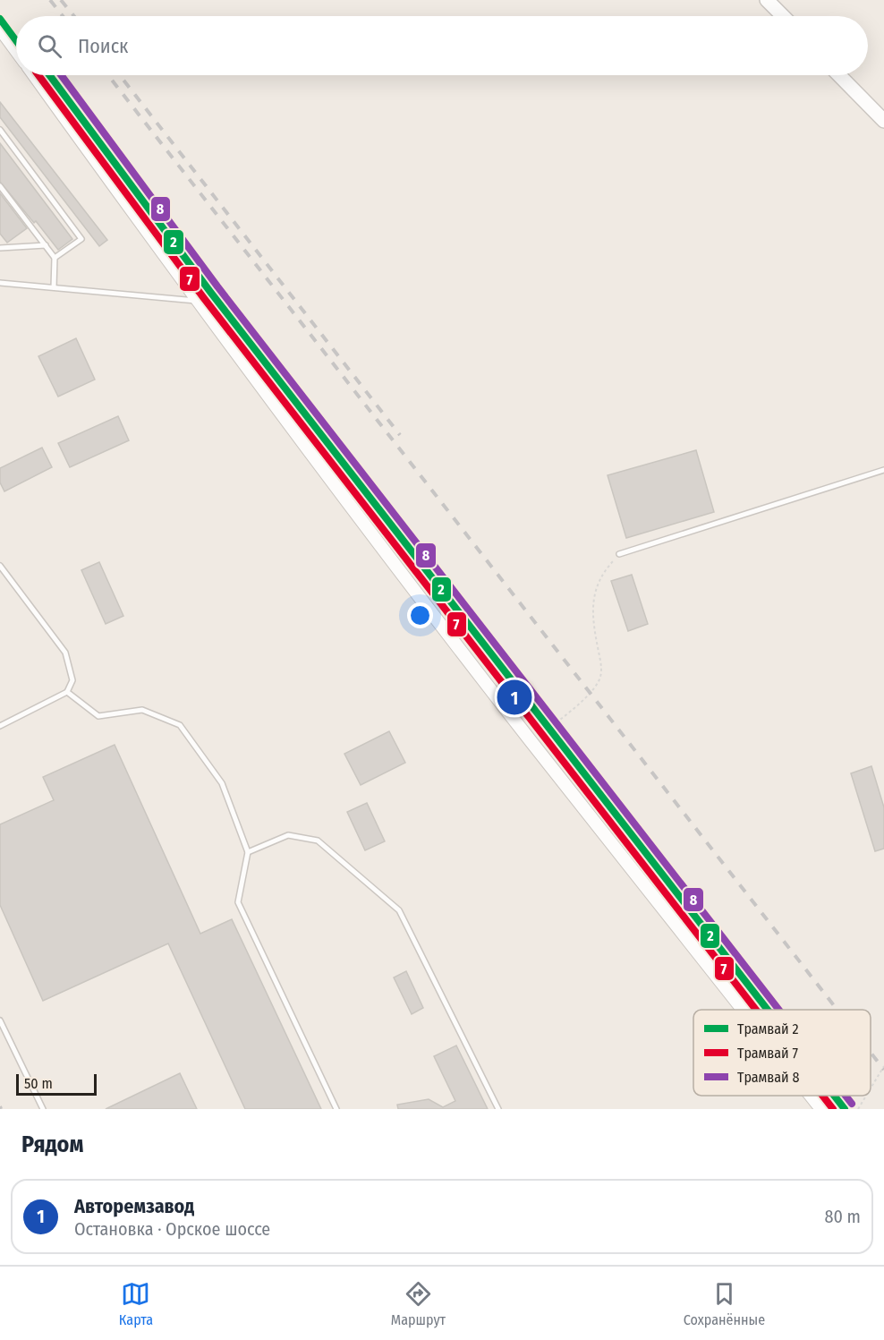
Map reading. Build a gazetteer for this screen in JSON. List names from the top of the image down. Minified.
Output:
{"lines":["tram line 2","tram line 7","tram line 8"],"legend":["Трамвай 2","Трамвай 7","Трамвай 8"],"scale_bar":"50 m","page":{"search":"Поиск","pins":"1","scale":"50 m","heading":"Рядом","list":[{"mark":"1","name":"Авторемзавод","note":"Остановка · Орское шоссе","value":"80 m"}],"nav":["Карта","Маршрут","Сохранённые"]}}
